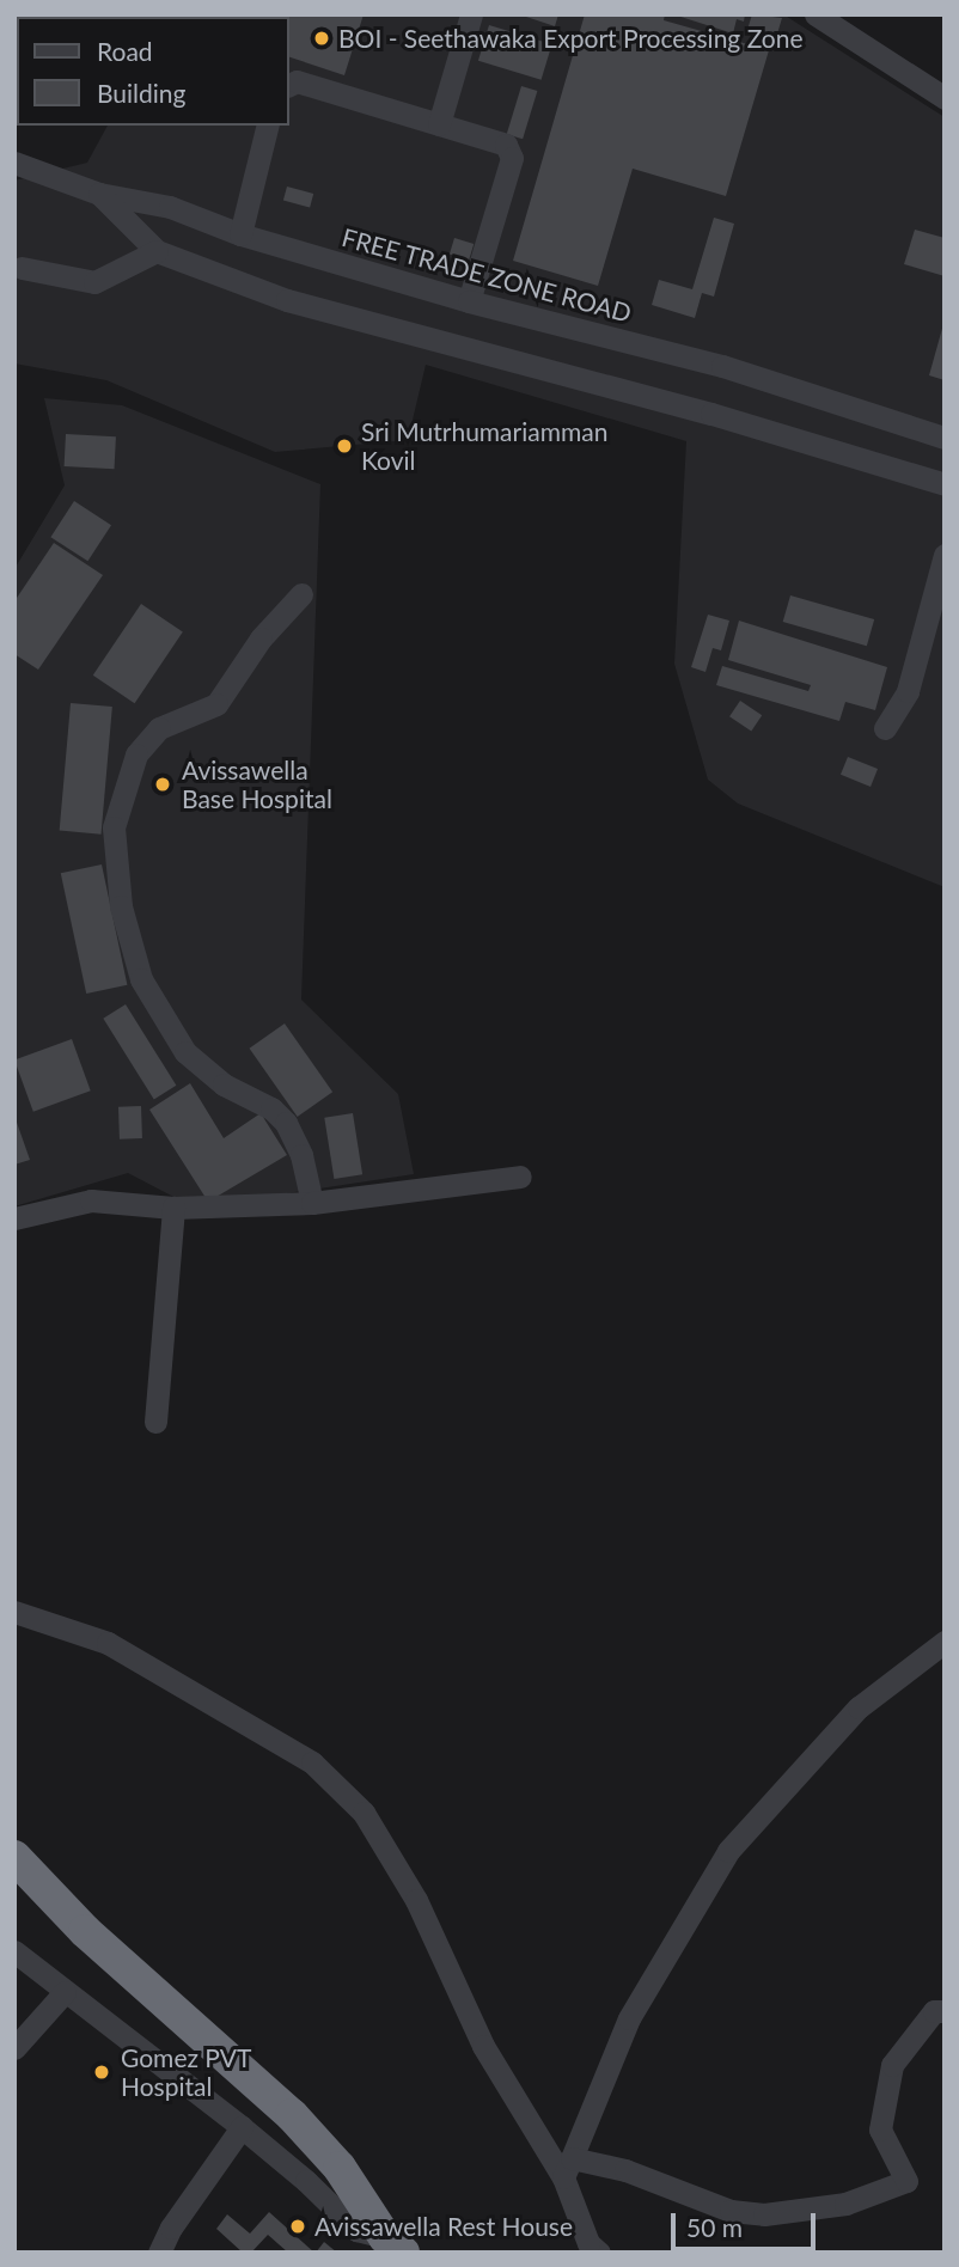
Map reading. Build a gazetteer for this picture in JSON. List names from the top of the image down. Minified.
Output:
{"streets":{"street":["FREE TRADE ZONE ROAD"]},"places":["BOI - Seethawaka Export Processing Zone","Sri Mutrhumariamman Kovil","Avissawella Base Hospital","Gomez PVT Hospital","Avissawella Rest House"],"legend":["Road","Building"],"scale_bar":"50 m"}
